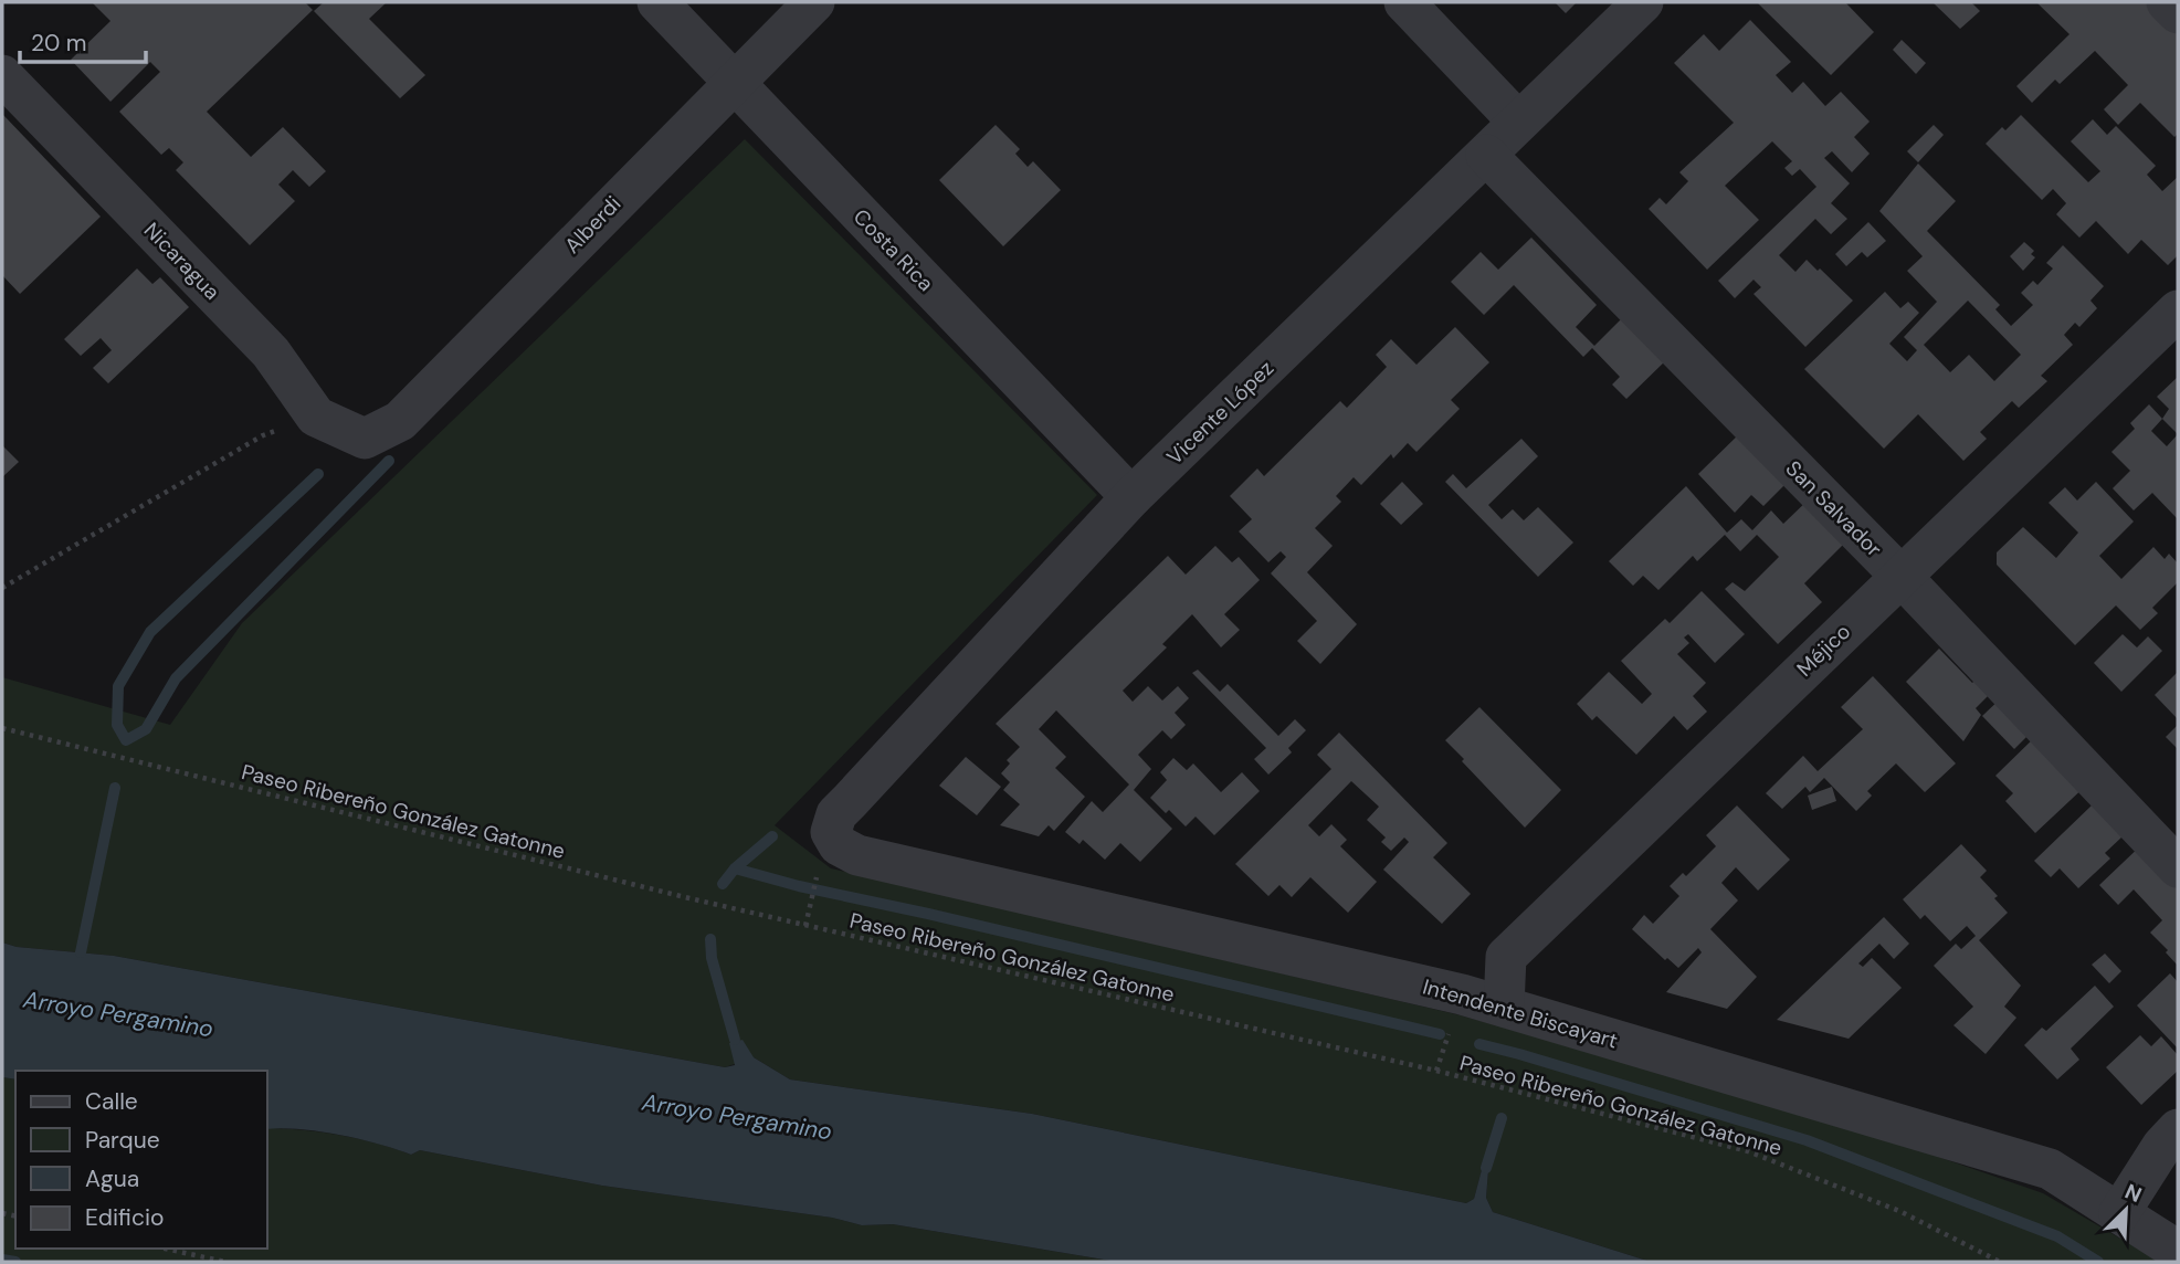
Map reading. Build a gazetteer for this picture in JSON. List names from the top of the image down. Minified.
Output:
{"streets":{"street":["Alberdi","Costa Rica","Nicaragua","Vicente López","San Salvador","Méjico","Intendente Biscayart"],"path":["Paseo Ribereño González Gatonne"]},"crossings":[["Alberdi","Costa Rica"],["Alberdi","Nicaragua"],["Costa Rica","Vicente López"],["Vicente López","San Salvador"],["Vicente López","Intendente Biscayart"],["San Salvador","Méjico"],["Méjico","Intendente Biscayart"]],"water":["Arroyo Pergamino"],"legend":["Calle","Parque","Agua","Edificio"],"scale_bar":"20 m","north":"top right"}
